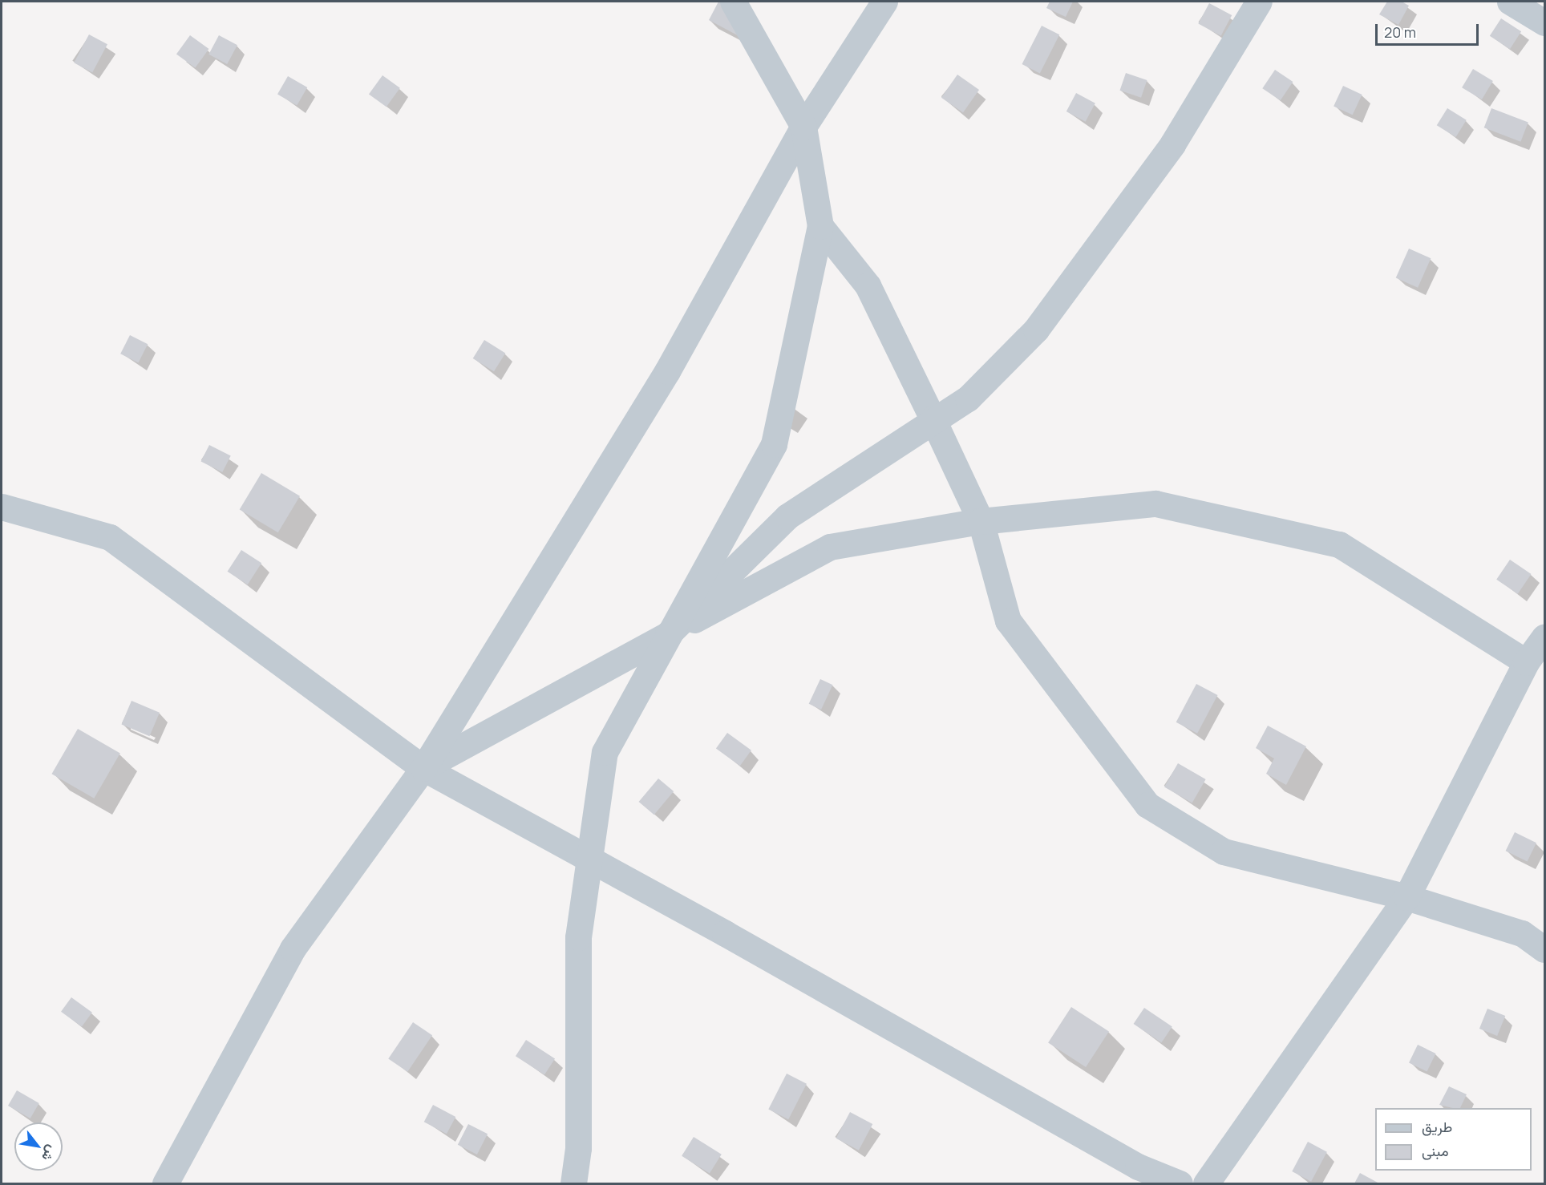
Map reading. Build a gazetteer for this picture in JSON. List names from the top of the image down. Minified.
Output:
{"legend":["طريق","مبنى"],"scale_bar":"20 m","north":"bottom right"}
